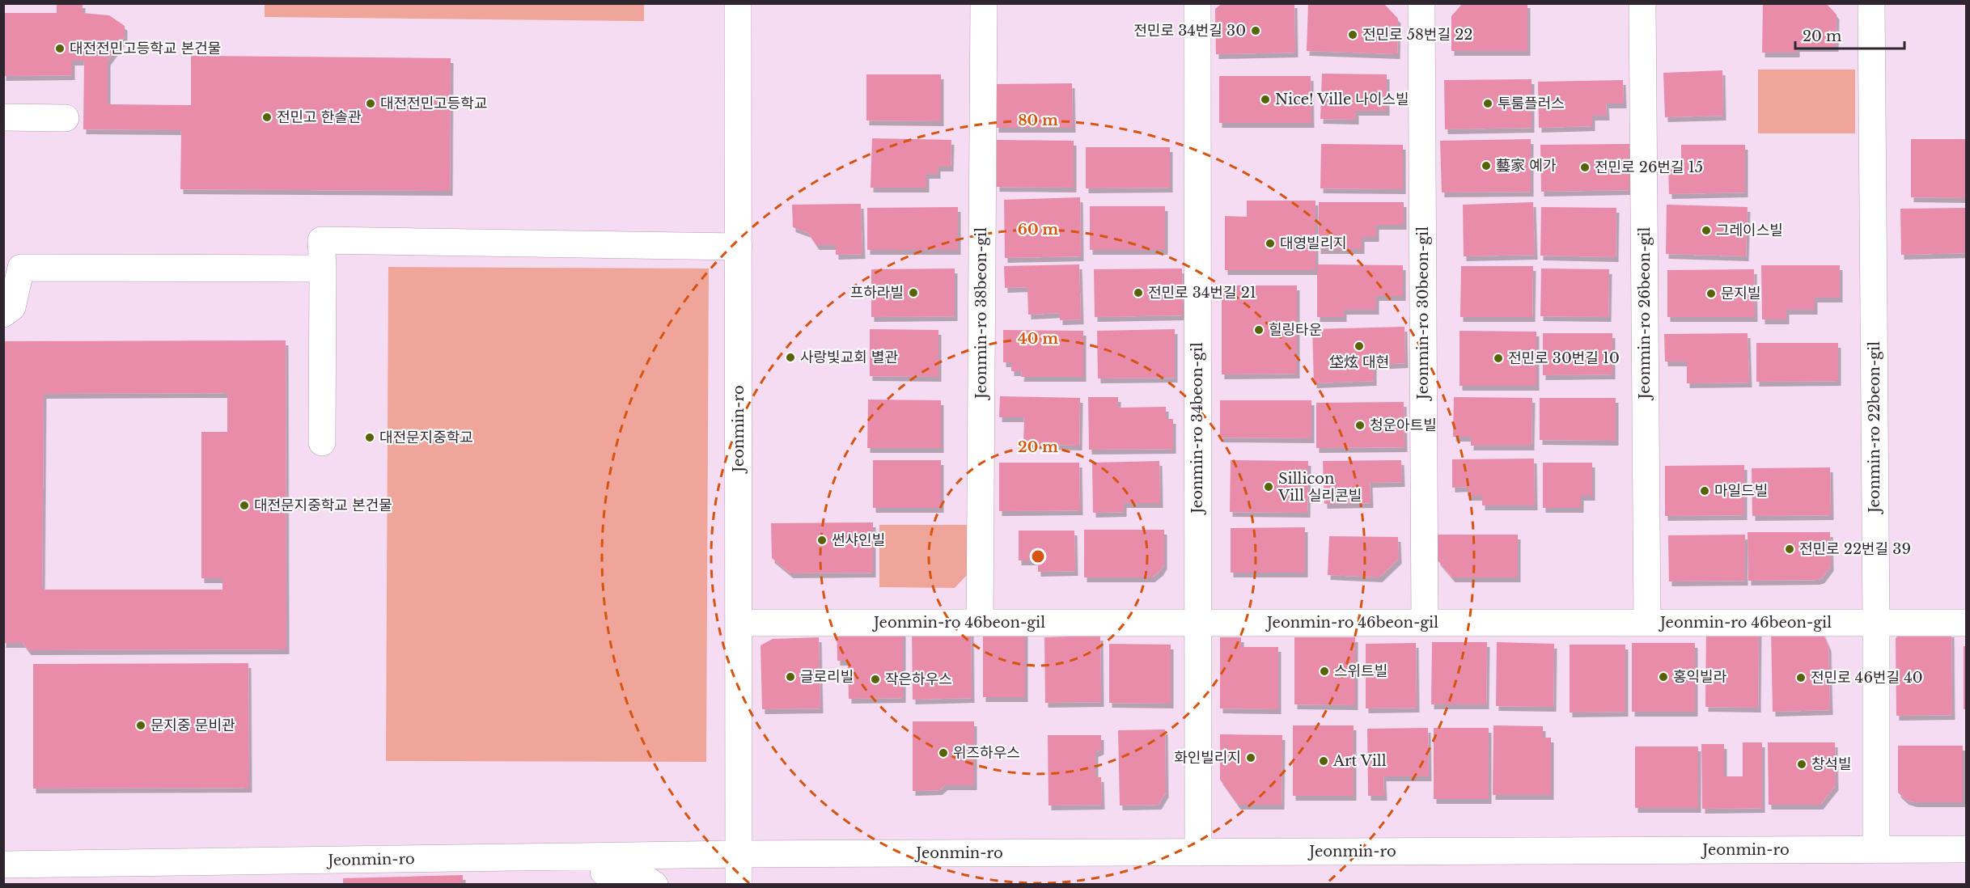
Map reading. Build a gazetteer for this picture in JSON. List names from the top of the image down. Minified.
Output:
{"streets":{"street":["Jeonmin-ro 38beon-gil","Jeonmin-ro 30beon-gil","Jeonmin-ro 26beon-gil","Jeonmin-ro 22beon-gil","Jeonmin-ro 34beon-gil","Jeonmin-ro","Jeonmin-ro 46beon-gil"]},"crossings":[["Jeonmin-ro 38beon-gil","Jeonmin-ro 46beon-gil"],["Jeonmin-ro 30beon-gil","Jeonmin-ro 46beon-gil"],["Jeonmin-ro 26beon-gil","Jeonmin-ro 46beon-gil"],["Jeonmin-ro 22beon-gil","Jeonmin-ro"],["Jeonmin-ro 22beon-gil","Jeonmin-ro 46beon-gil"],["Jeonmin-ro 34beon-gil","Jeonmin-ro"],["Jeonmin-ro 34beon-gil","Jeonmin-ro 46beon-gil"],["Jeonmin-ro","Jeonmin-ro 46beon-gil"]],"places":["전민로 34번길 30","전민로 58번길 22","대전전민고등학교 본건물","Nice! Ville 나이스빌","대전전민고등학교","투룸플러스","전민고 한솔관","藝家 예가","전민로 26번길 15","그레이스빌","대영빌리지","프하라빌","전민로 34번길 21","문지빌","힐링타운","垈炫 대현","사랑빛교회 별관","전민로 30번길 10","청운아트빌","대전문지중학교","Sillicon Vill 실리콘빌","마일드빌","대전문지중학교 본건물","썬샤인빌","전민로 22번길 39","스위트빌","글로리빌","홍익빌라","전민로 46번길 40","작은하우스","문지중 문비관","위즈하우스","화인빌리지","Art Vill","창석빌"],"scale_bar":"20 m","rings":["80 m","60 m","40 m","20 m"]}
